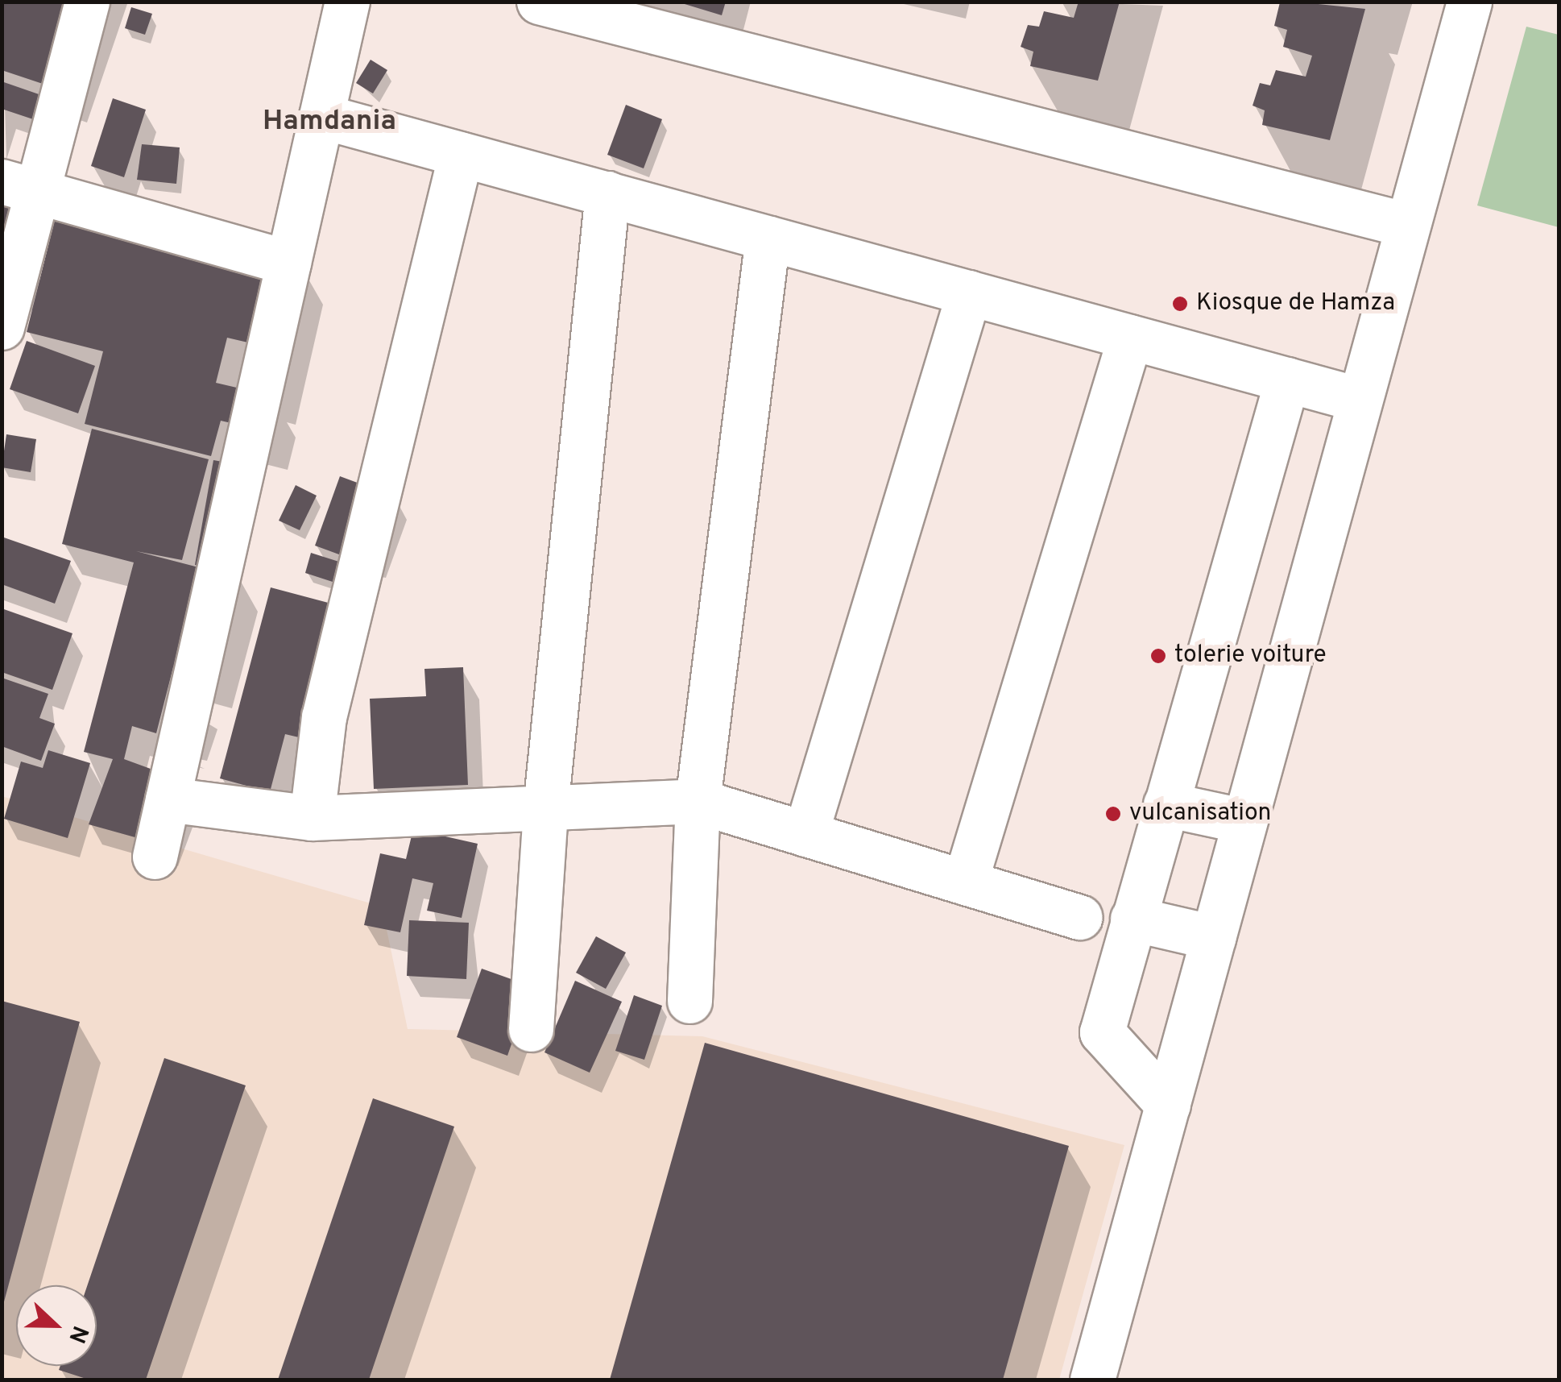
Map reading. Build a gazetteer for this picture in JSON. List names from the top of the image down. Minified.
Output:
{"districts":["Hamdania"],"places":["Kiosque de Hamza","tolerie voiture","vulcanisation"],"north":"right"}
